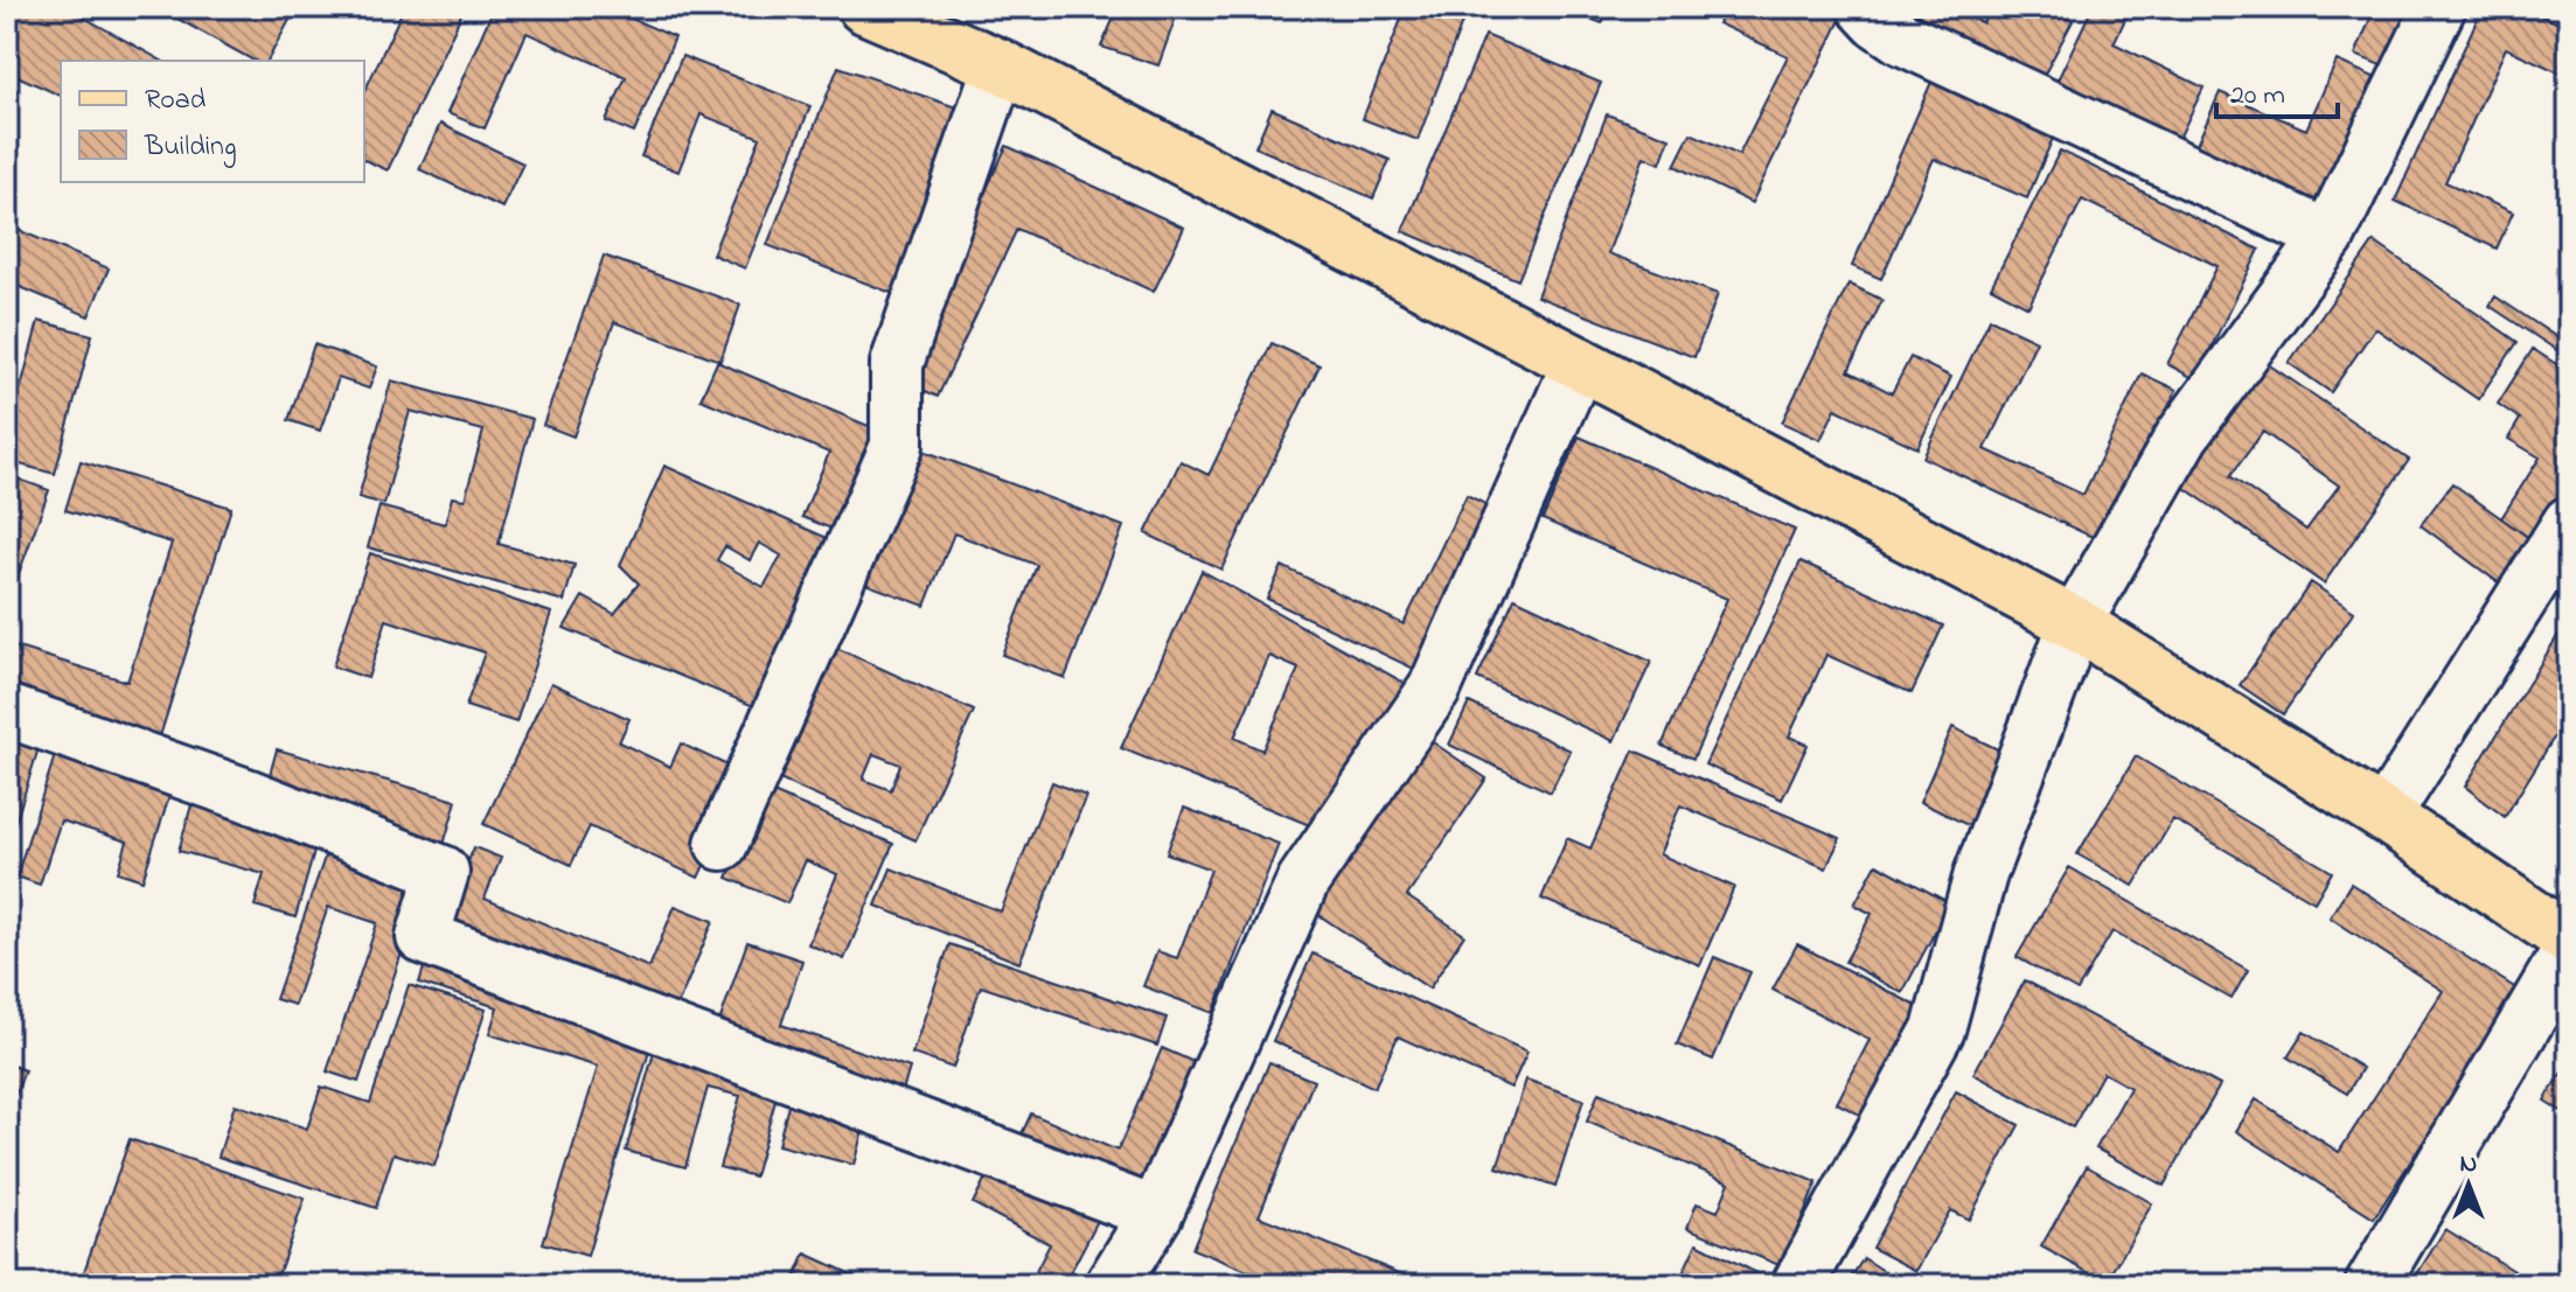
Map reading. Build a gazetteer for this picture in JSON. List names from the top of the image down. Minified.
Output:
{"legend":["Road","Building"],"scale_bar":"20 m","north":"top"}
